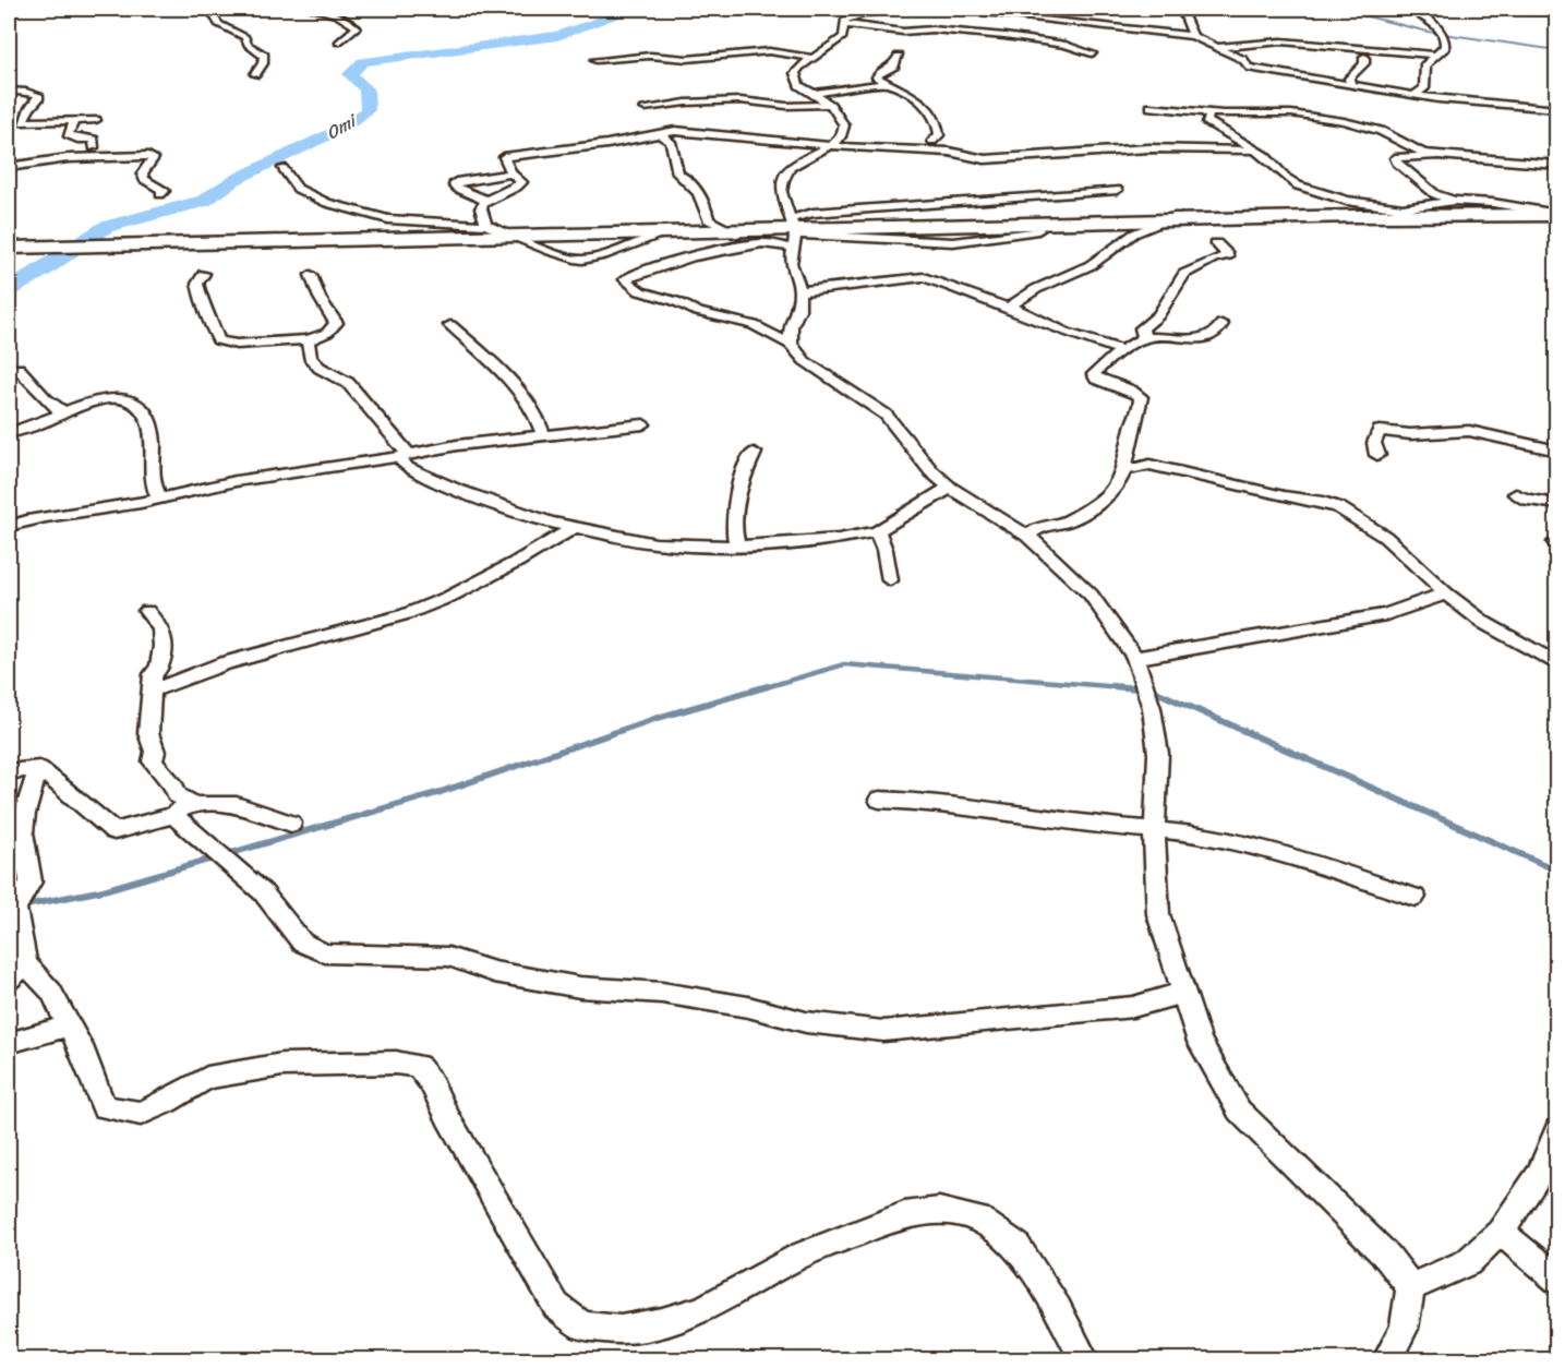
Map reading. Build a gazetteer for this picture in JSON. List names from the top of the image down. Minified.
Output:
{"water":["Omi"]}
